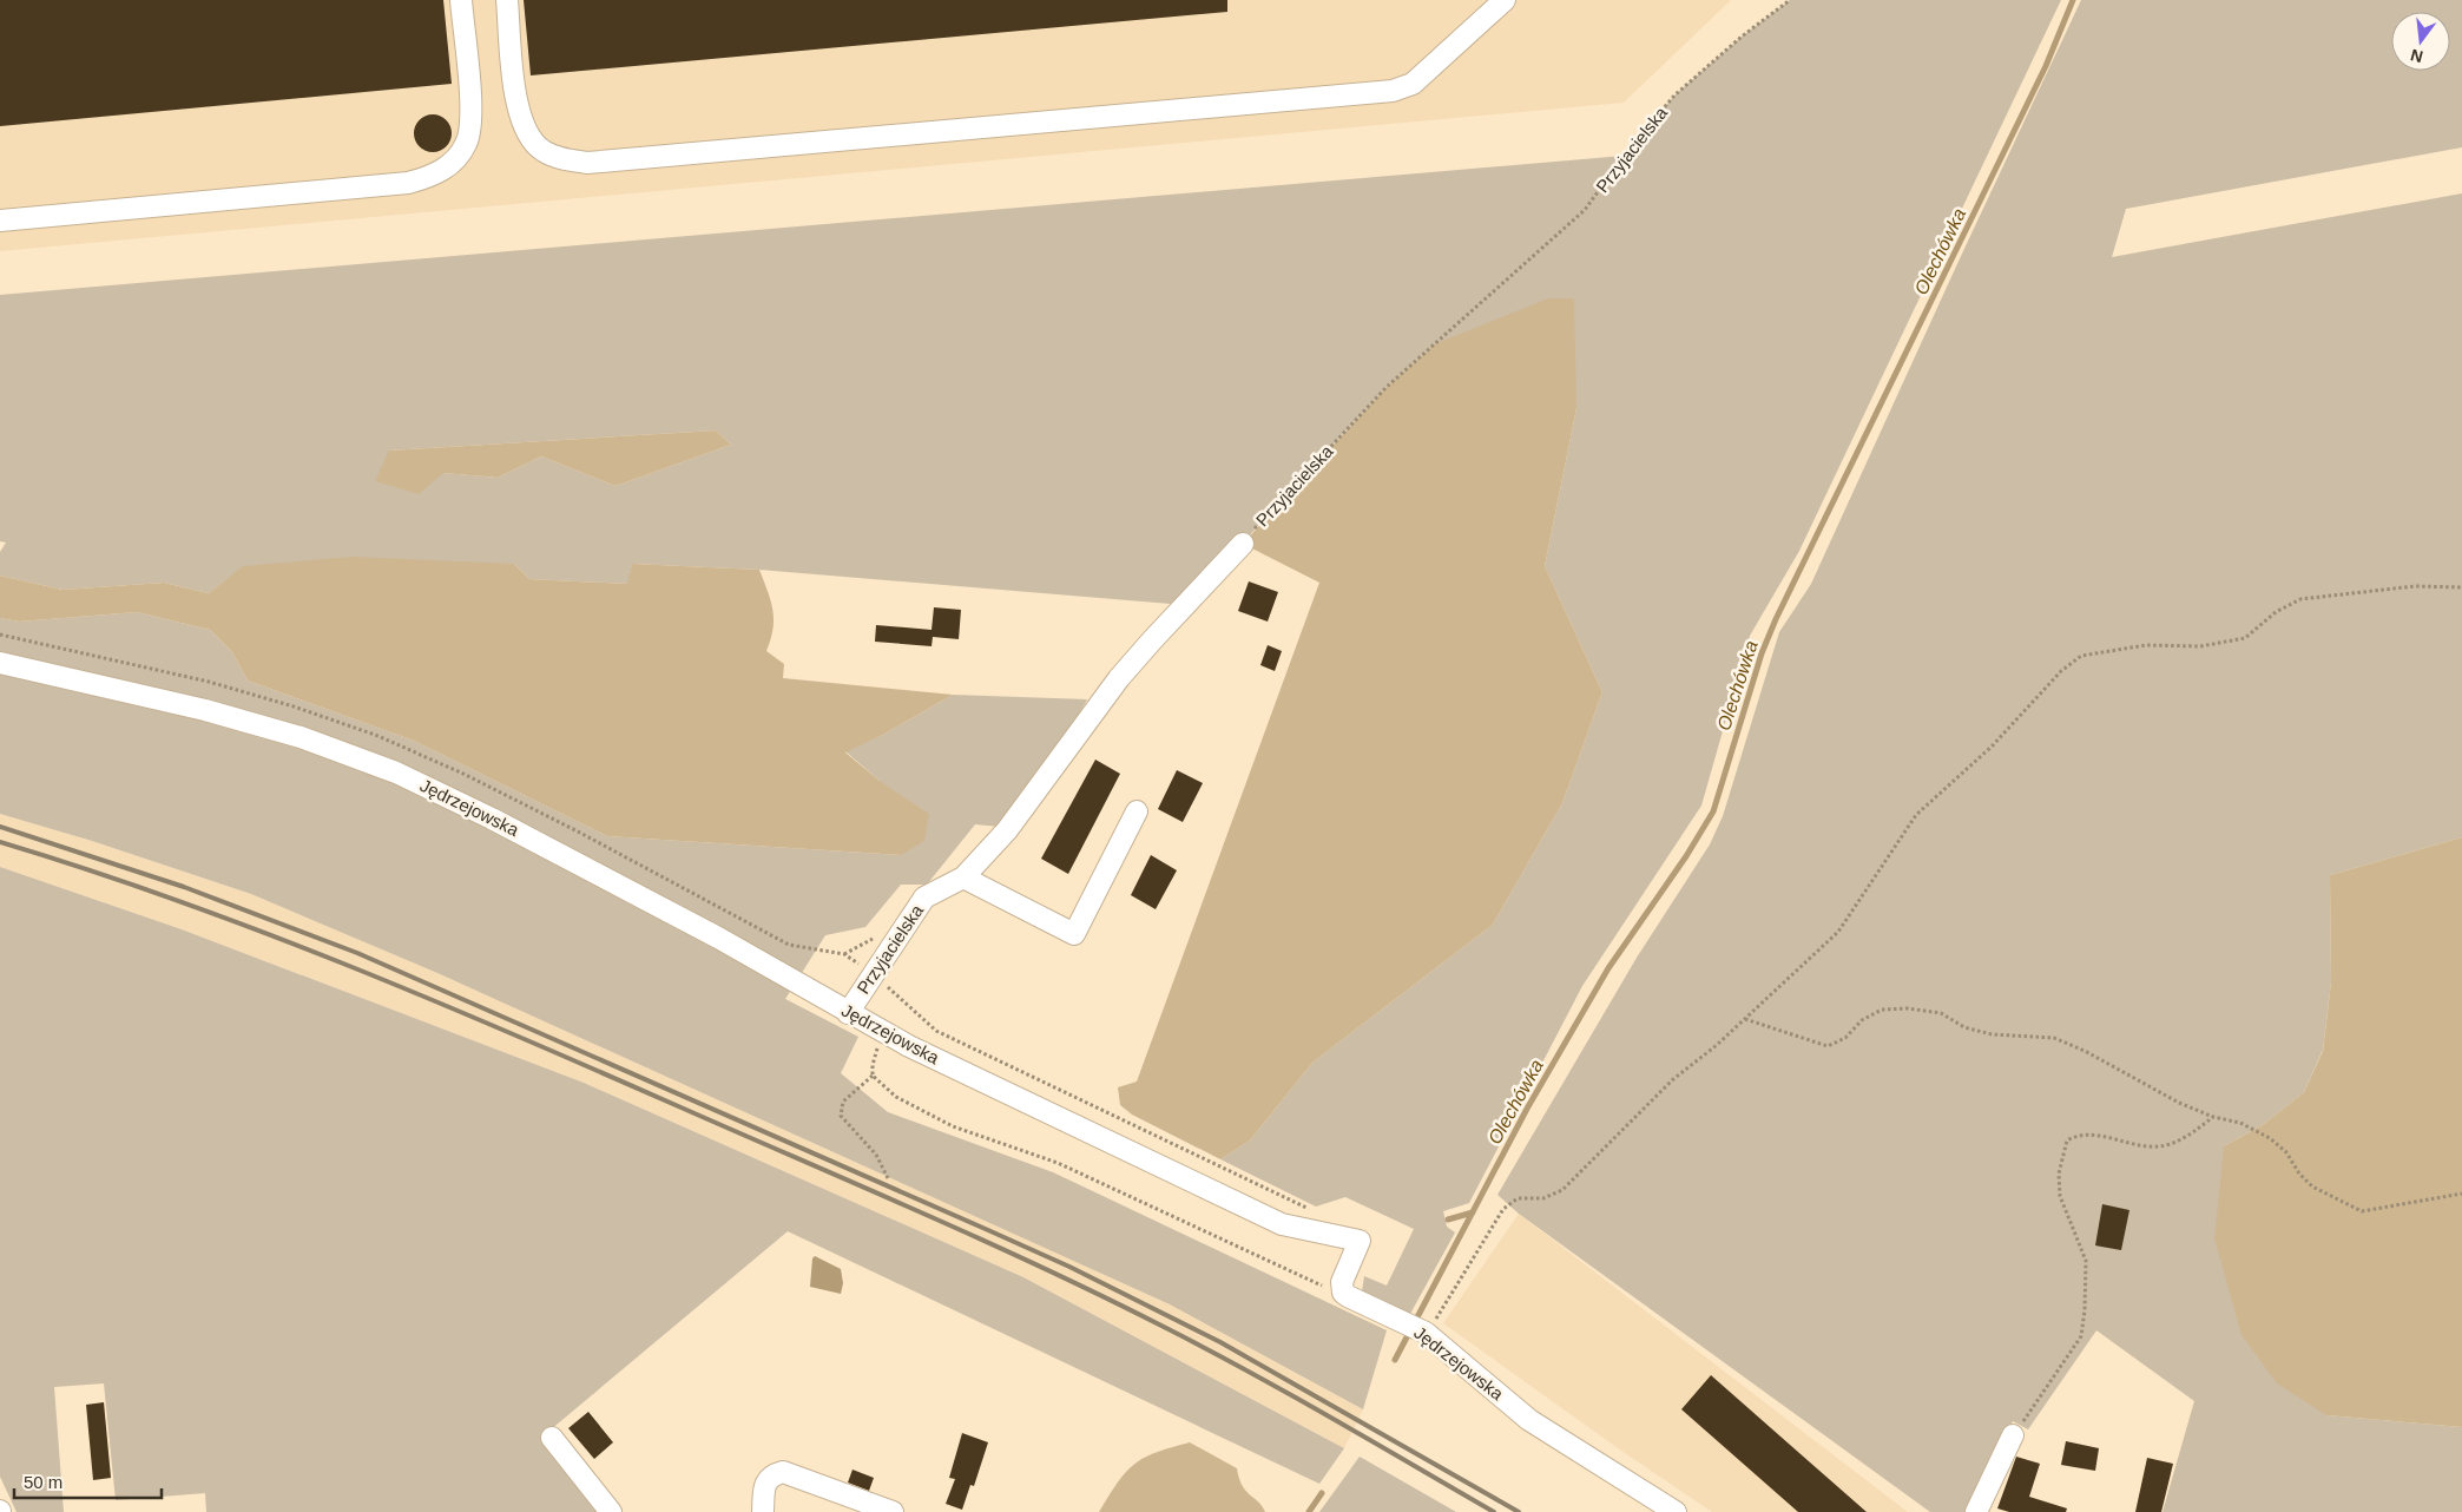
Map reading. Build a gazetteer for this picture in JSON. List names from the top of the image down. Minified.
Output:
{"streets":{"street":["Przyjacielska","Jędrzejowska"]},"crossings":[["Przyjacielska","Jędrzejowska"]],"water":["Olechówka"],"scale_bar":"50 m","north":"bottom"}
